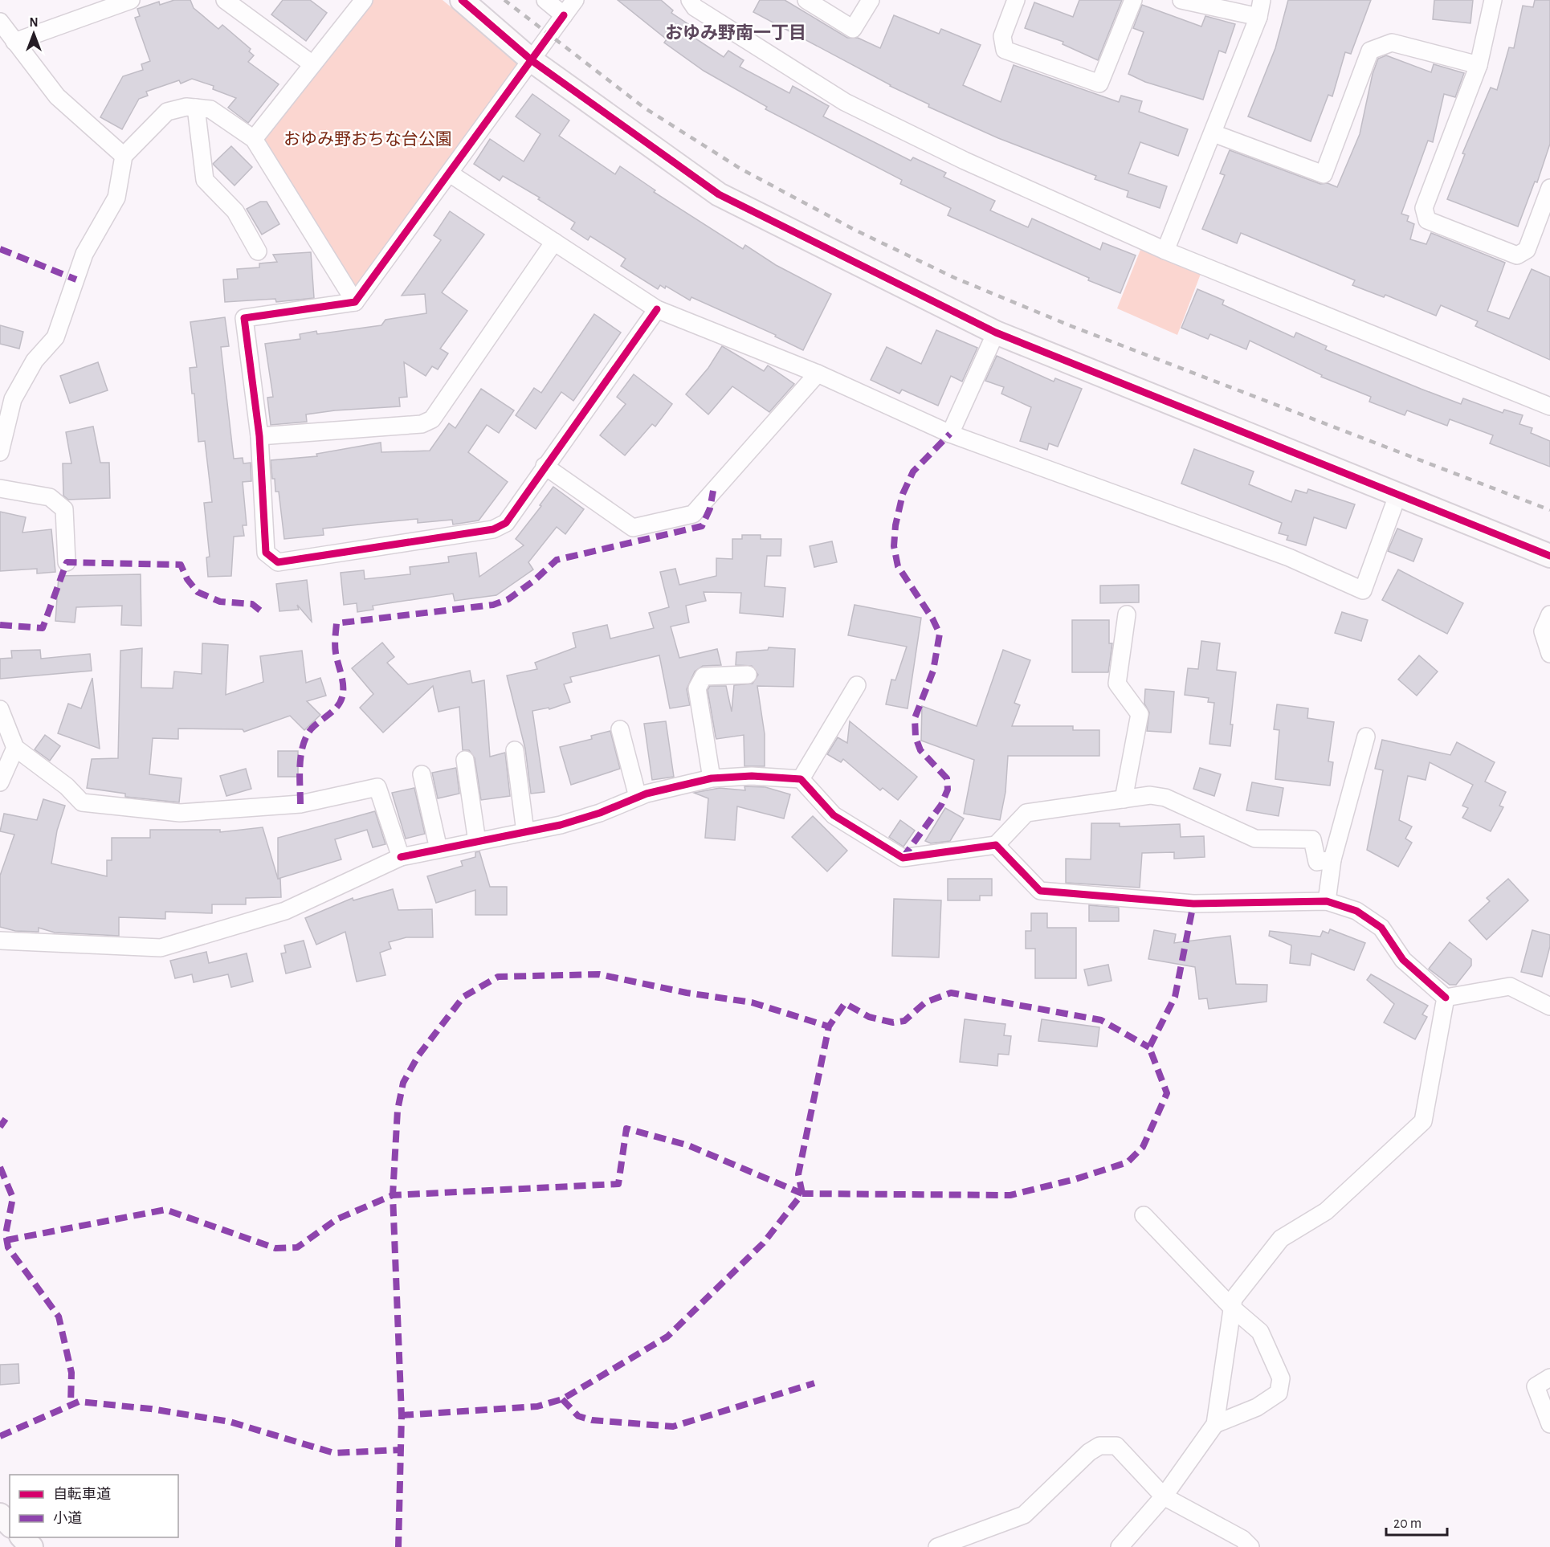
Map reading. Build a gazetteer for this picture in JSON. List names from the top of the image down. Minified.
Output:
{"districts":["おゆみ野南一丁目"],"parks":["おゆみ野おちな台公園"],"legend":["自転車道","小道"],"scale_bar":"20 m","north":"top"}
